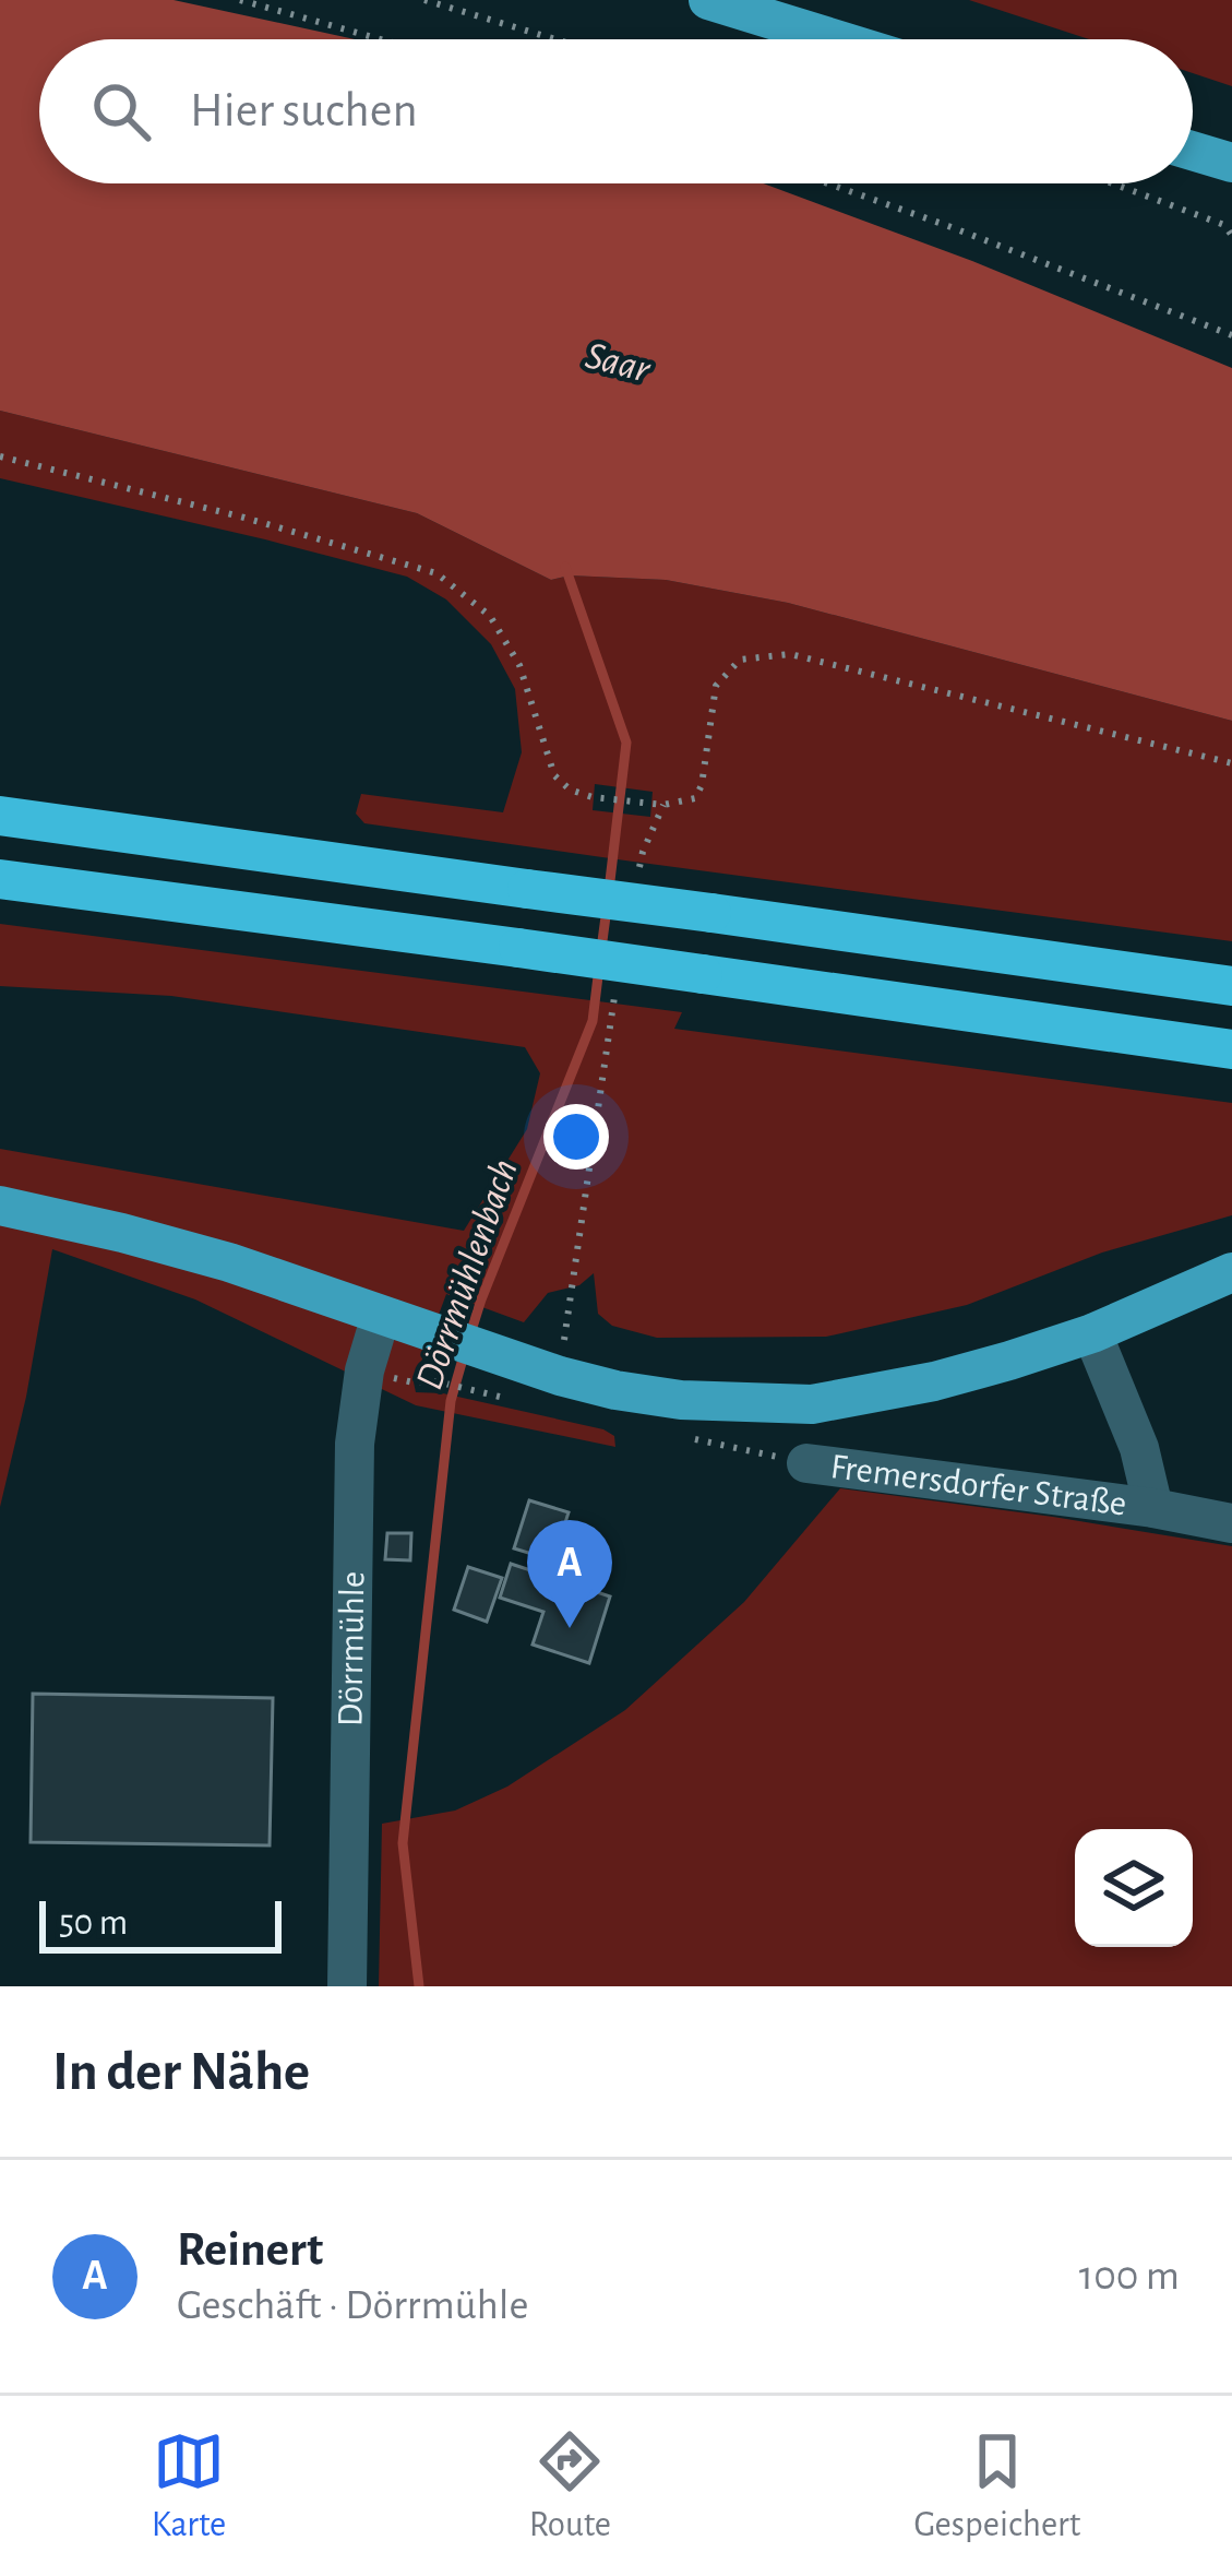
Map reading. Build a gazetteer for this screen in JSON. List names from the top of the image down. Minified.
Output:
{"streets":{"street":["Fremersdorfer Straße","Dörrmühle"]},"water":["Saar","Dörrmühlenbach"],"scale_bar":"50 m","page":{"search":"Hier suchen","pins":"A","scale":"50 m","heading":"In der Nähe","list":[{"mark":"A","name":"Reinert","note":"Geschäft · Dörrmühle","value":"100 m"}],"nav":["Karte","Route","Gespeichert"]}}
